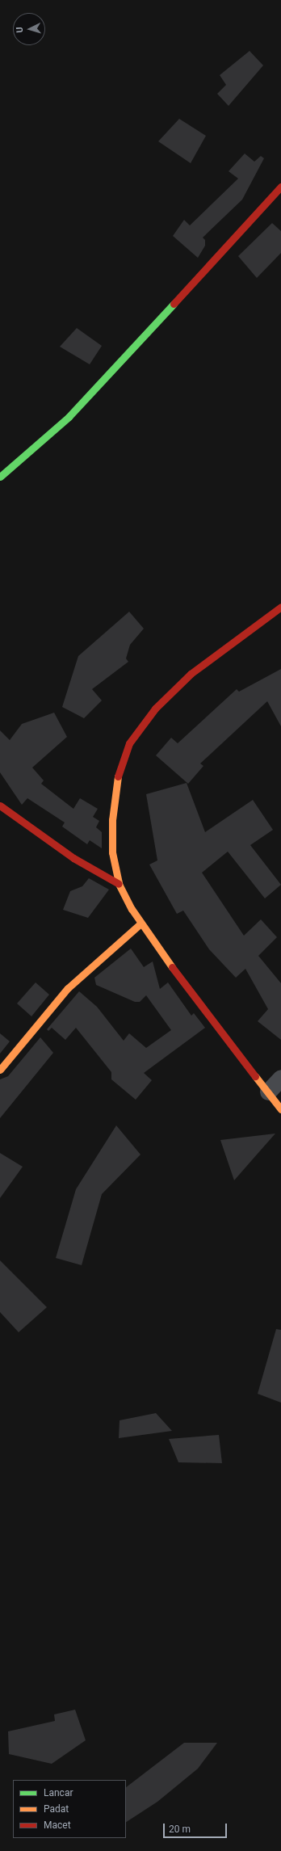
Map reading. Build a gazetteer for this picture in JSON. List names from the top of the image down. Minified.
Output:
{"legend":["Lancar","Padat","Macet"],"scale_bar":"20 m","north":"left"}
